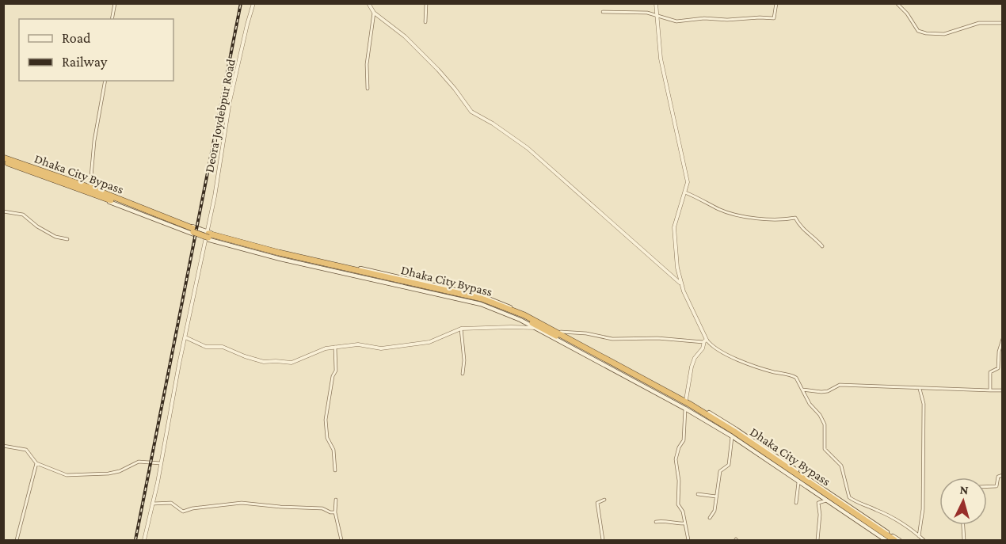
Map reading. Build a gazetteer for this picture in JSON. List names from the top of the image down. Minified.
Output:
{"streets":{"highway":["Dhaka City Bypass"],"street":["Deora-Joydebpur Road"]},"crossings":[["Deora-Joydebpur Road","Dhaka City Bypass"]],"legend":["Road","Railway"],"north":"top"}
